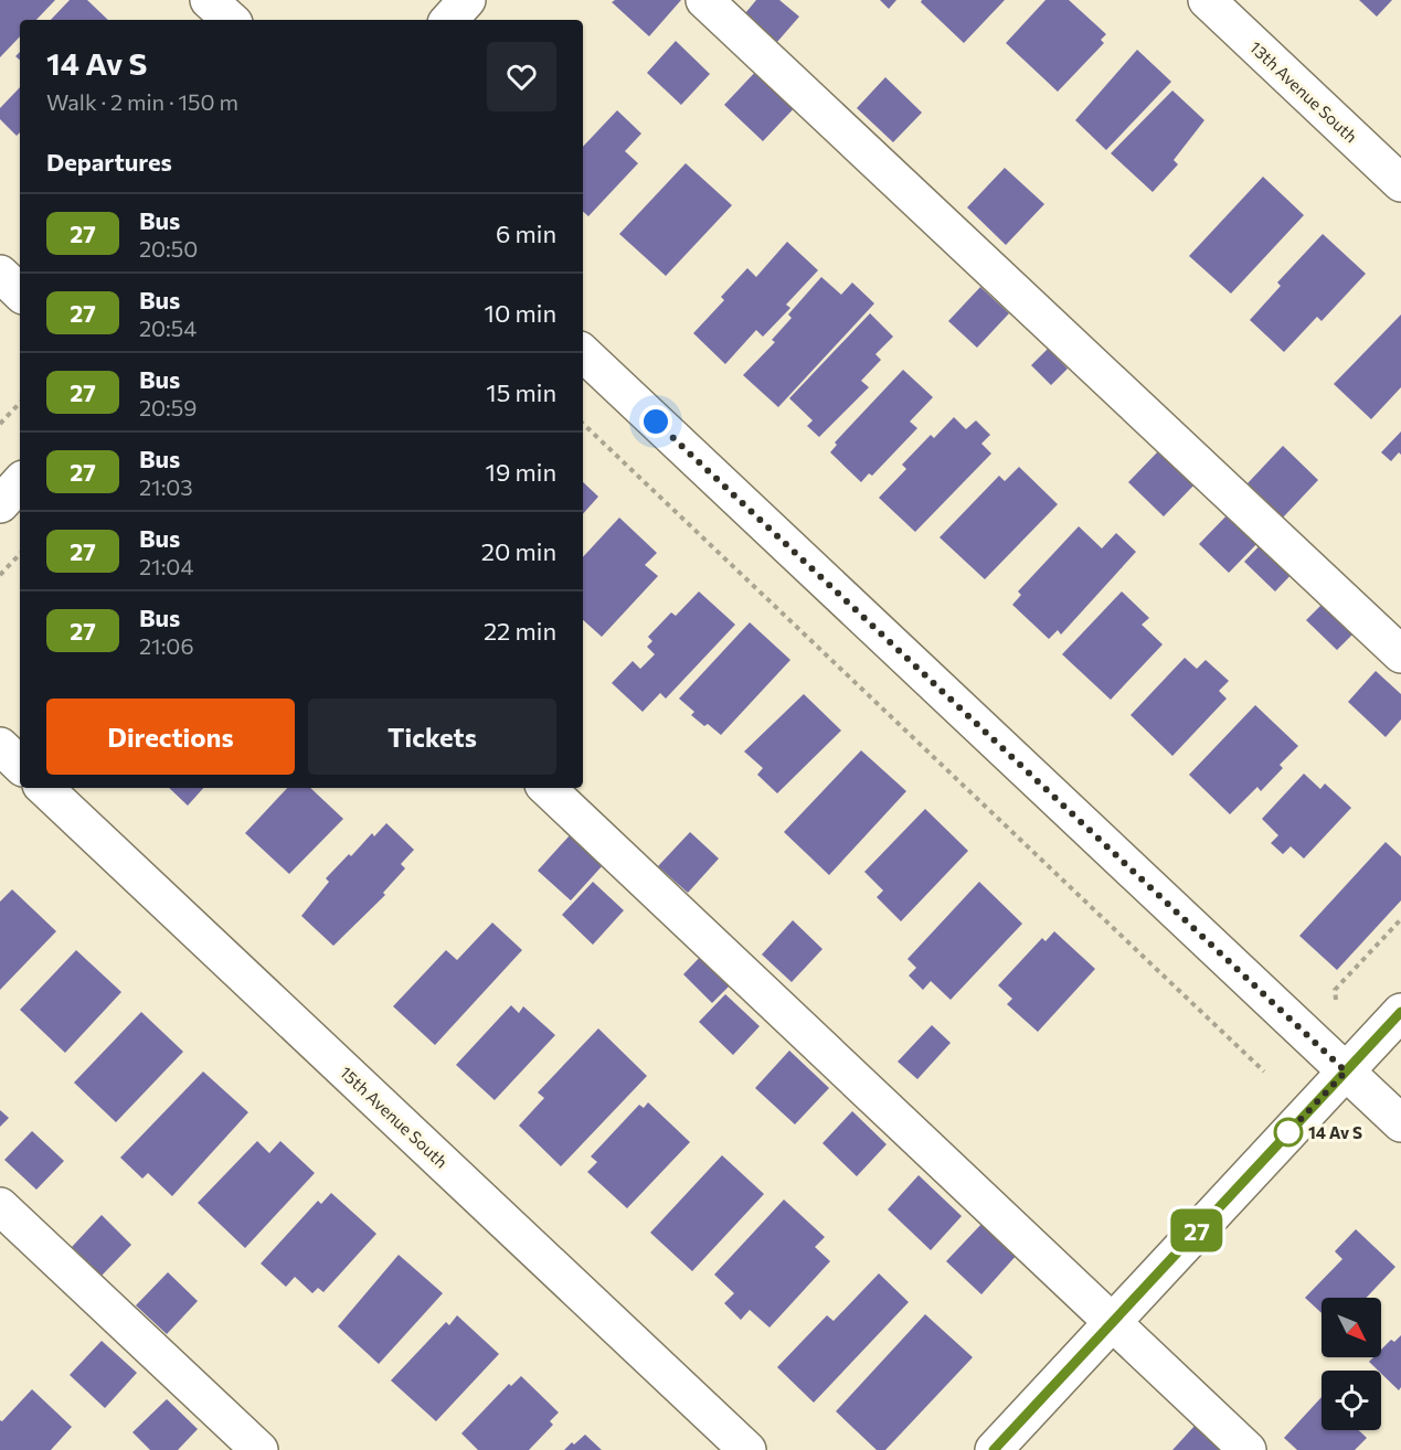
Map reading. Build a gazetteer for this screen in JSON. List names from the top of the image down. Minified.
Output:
{"streets":{"street":["13th Avenue South","15th Avenue South"]},"places":["14 Av S"],"lines":["bus line 27"],"north":"bottom right","page":{"on_map":"27","heading":[["14 Av S","Walk · 2 min · 150 m"],"Departures"],"list":[{"mark":"27","name":"Bus","note":"20:50","value":"6 min"},{"mark":"27","name":"Bus","note":"20:54","value":"10 min"},{"mark":"27","name":"Bus","note":"20:59","value":"15 min"},{"mark":"27","name":"Bus","note":"21:03","value":"19 min"},{"mark":"27","name":"Bus","note":"21:04","value":"20 min"},{"mark":"27","name":"Bus","note":"21:06","value":"22 min"}],"buttons":["Directions","Tickets"]}}
